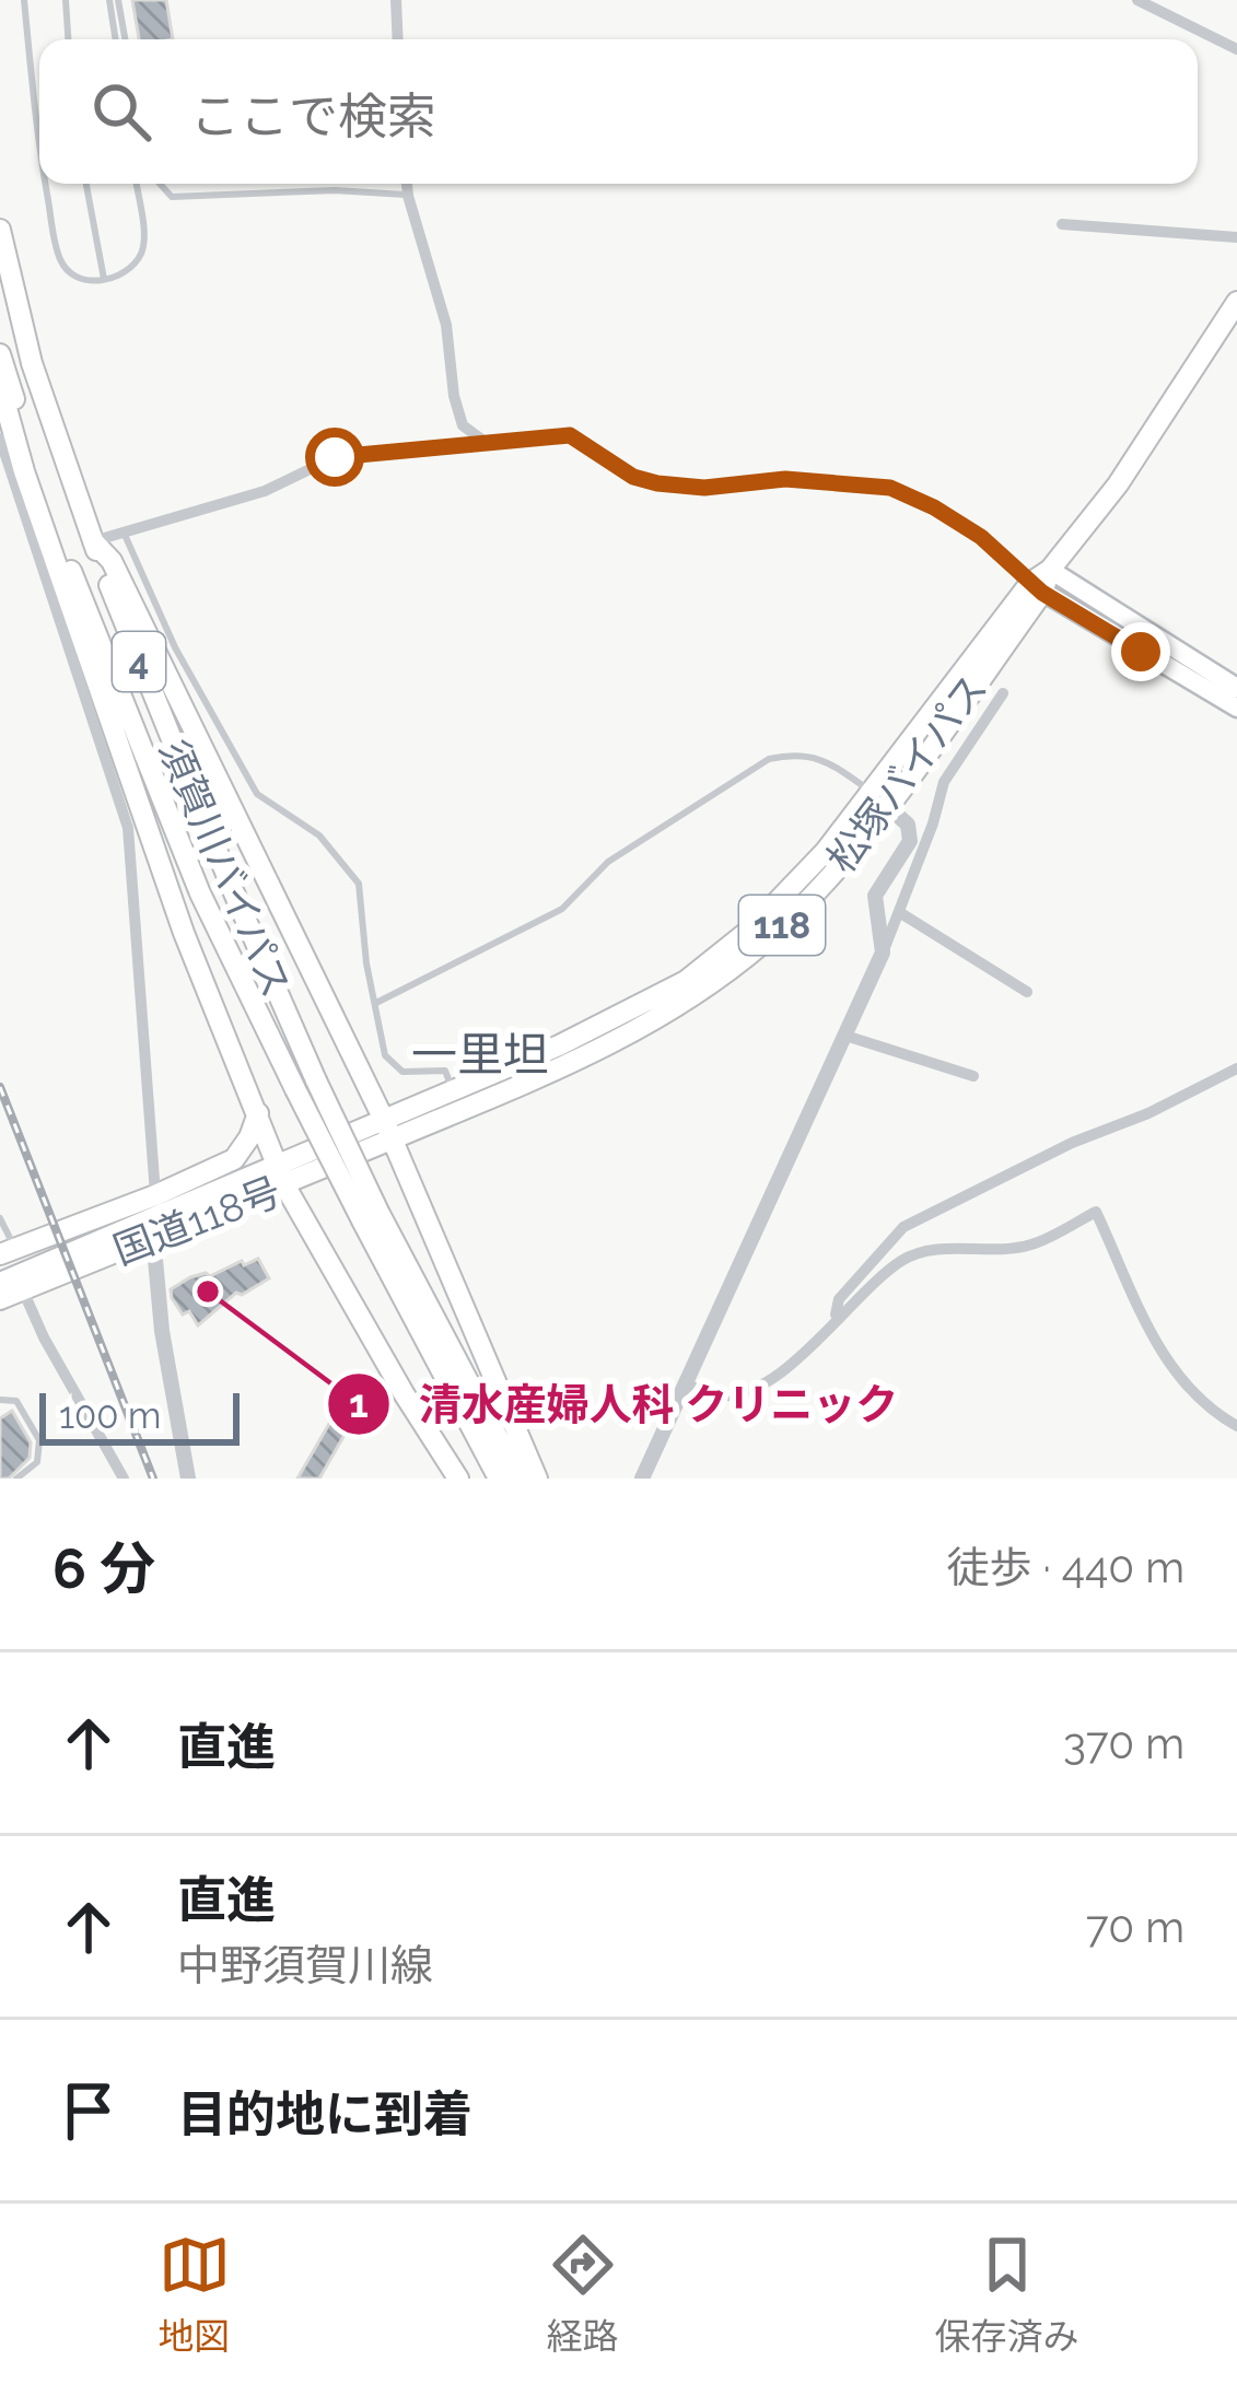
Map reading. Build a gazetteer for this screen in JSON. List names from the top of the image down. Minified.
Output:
{"streets":{"highway":["4","松塚バイパス","須賀川バイパス","118","国道118号"]},"crossings":[["松塚バイパス","国道118号"]],"districts":["一里坦"],"places":["清水産婦人科 クリニック"],"scale_bar":"100 m","page":{"search":"ここで検索","scale":"100 m","heading":["6 分","徒歩 · 440 m"],"list":[["直進","370 m"],["直進","中野須賀川線","70 m"],"目的地に到着"],"nav":["地図","経路","保存済み"]}}
